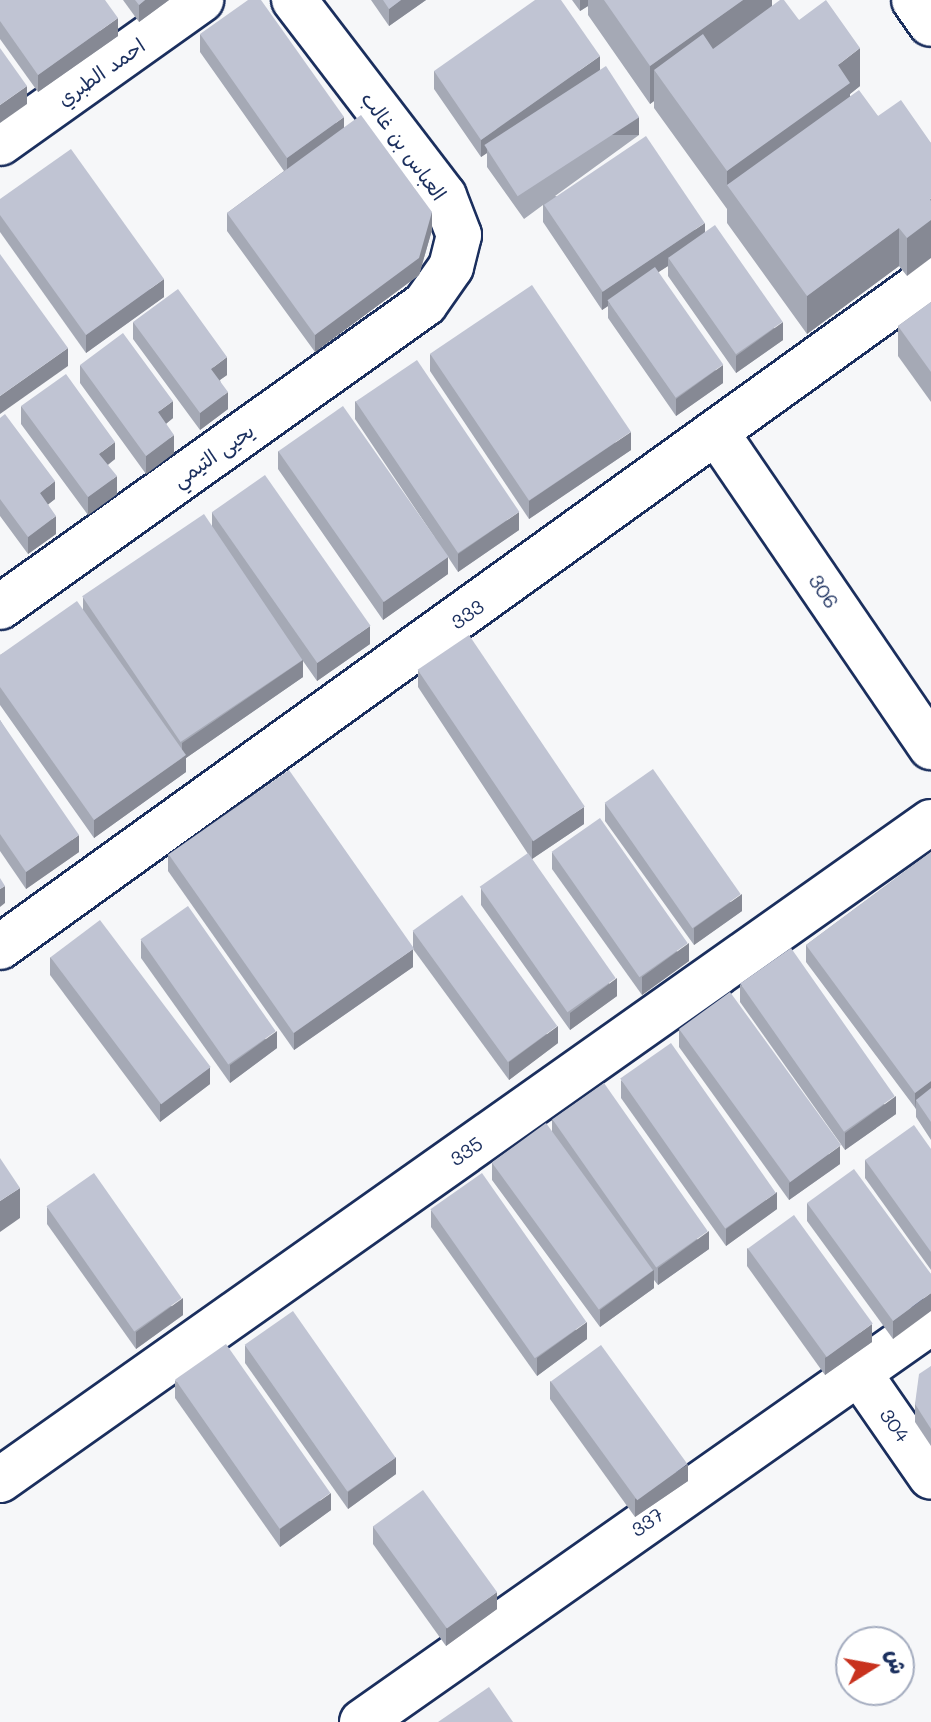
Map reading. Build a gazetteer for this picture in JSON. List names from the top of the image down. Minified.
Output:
{"streets":{"street":["احمد الطبري","العباس بن غالب","يحيى التيمي","306","333","335","304","337"]},"crossings":[["العباس بن غالب","يحيى التيمي"],["306","333"],["304","337"]],"north":"right"}
